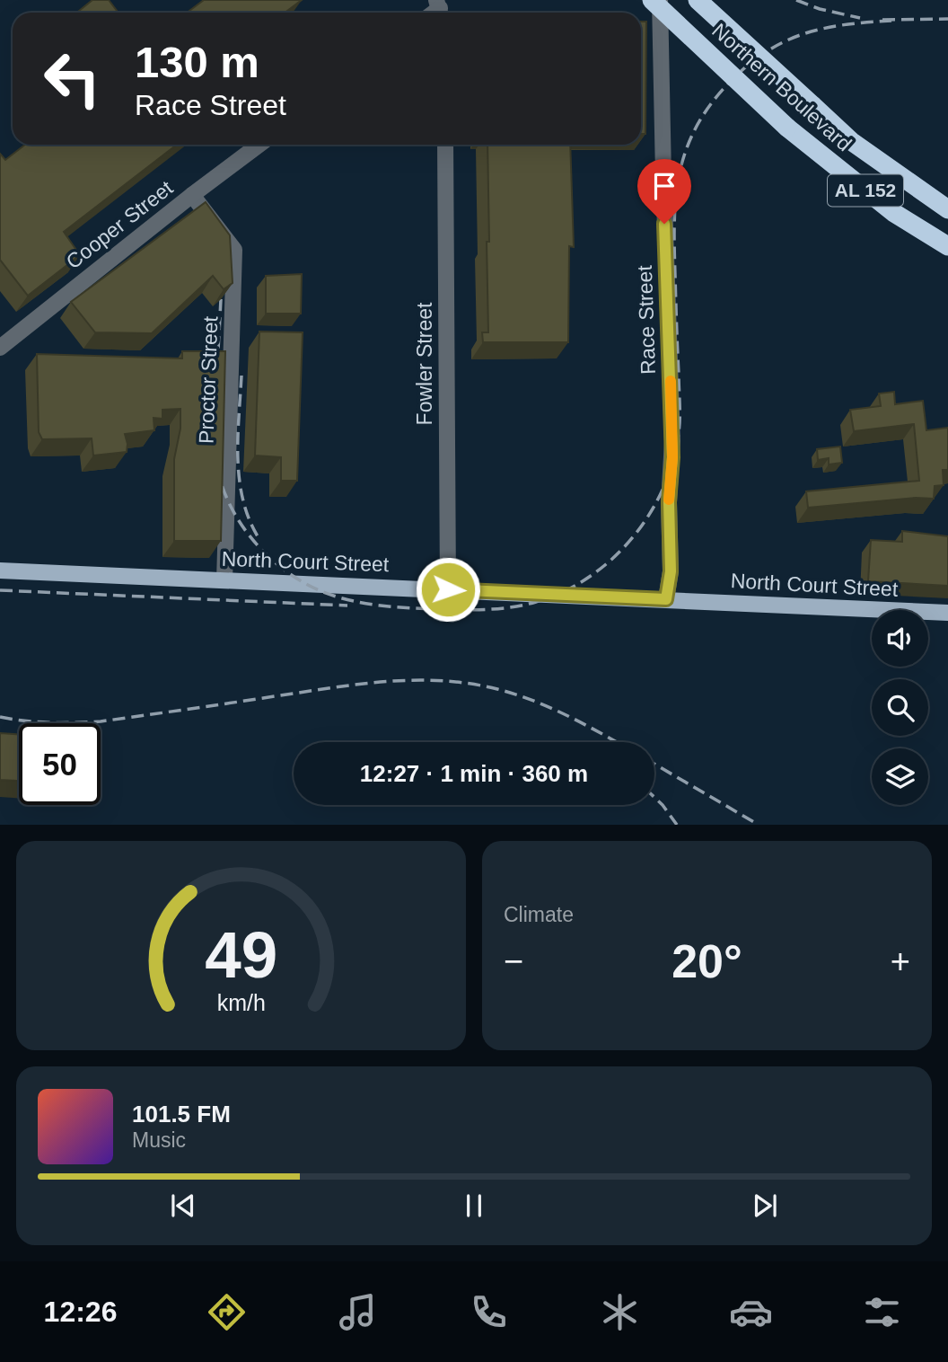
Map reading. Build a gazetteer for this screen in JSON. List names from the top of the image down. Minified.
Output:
{"streets":{"highway":["Northern Boulevard","AL 152"],"main road":["North Court Street"],"street":["Cooper Street","Race Street","Fowler Street","Proctor Street"]},"crossings":[["Cooper Street","Proctor Street"],["Race Street","North Court Street"],["Fowler Street","North Court Street"],["Proctor Street","North Court Street"]],"page":{"turn":["130 m","Race Street"],"limit":"50","trip":"12:27 · 1 min · 360 m","tile":"Climate","heat":["−","20°","+"],"song":["101.5 FM","Music"],"tabs":"12:26","gauge":["49","km/h"]}}
